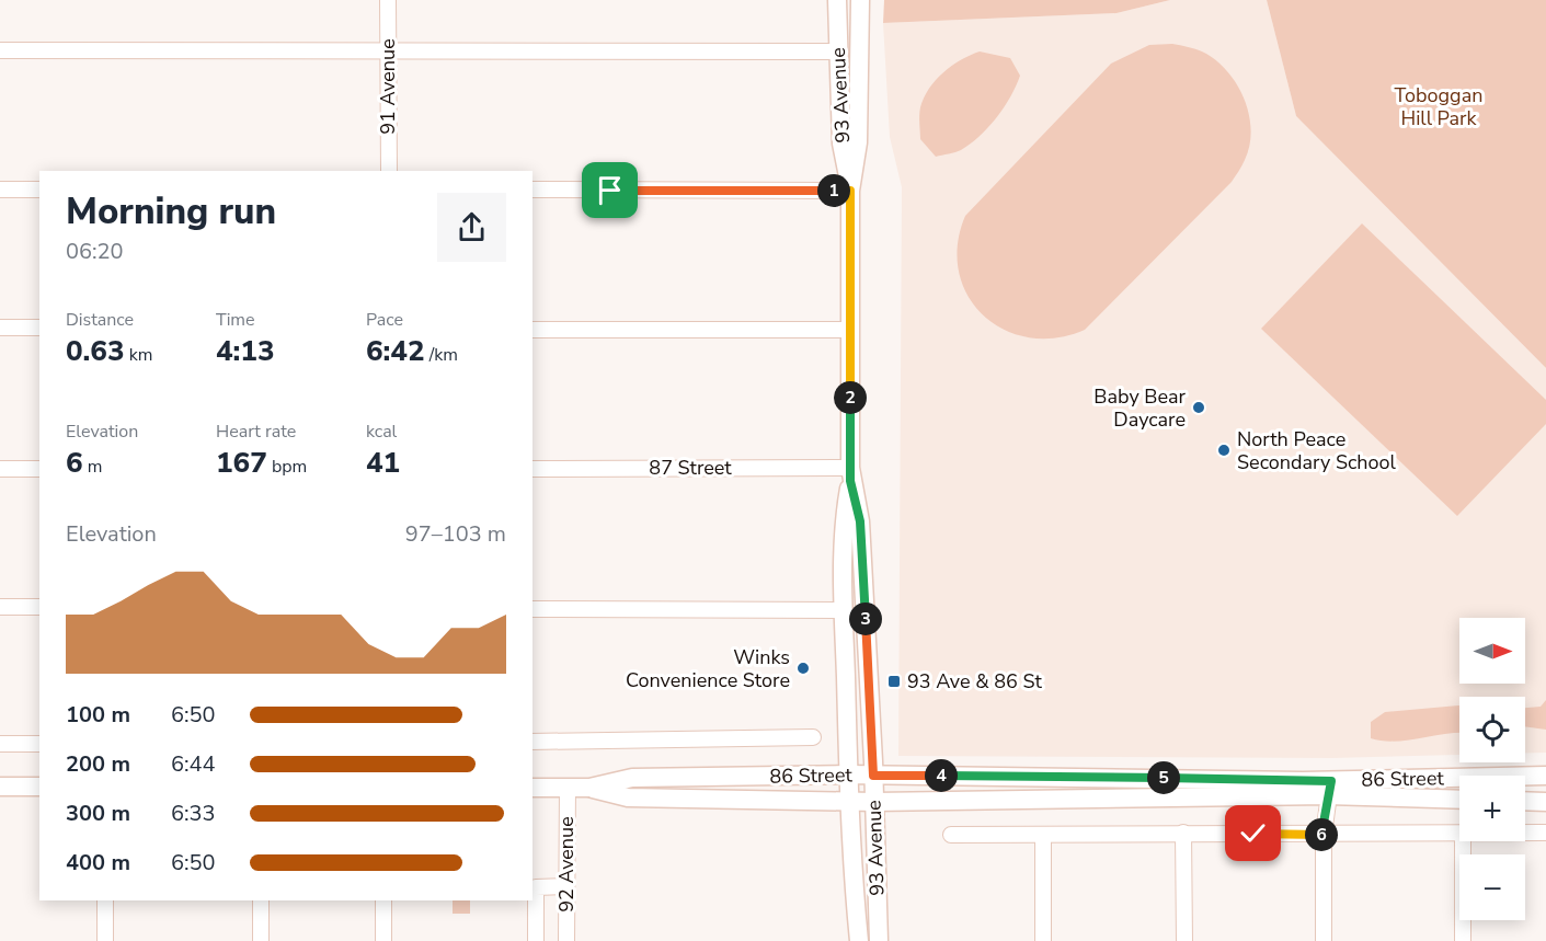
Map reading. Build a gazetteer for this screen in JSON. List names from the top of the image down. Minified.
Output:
{"streets":{"main road":["93 Avenue","86 Street"],"street":["91 Avenue","87 Street","92 Avenue"]},"crossings":[["93 Avenue","87 Street"],["93 Avenue","86 Street"],["86 Street","92 Avenue"]],"parks":["Toboggan Hill Park"],"places":{"other":["Baby Bear Daycare","North Peace Secondary School","Winks Convenience Store"],"transit":["93 Ave & 86 St"]},"north":"right","page":{"heading":["Morning run","06:20"],"pins":["1","2","3","4","5","6"],"stats":[["Distance","0.63 km"],["Time","4:13"],["Pace","6:42 /km"],["Elevation","6 m"],["Heart rate","167 bpm"],["kcal","41"]],"chart":["Elevation","97–103 m"],"map_buttons":["+","−"],"list":[{"name":"100 m","note":"6:50"},{"name":"200 m","note":"6:44"},{"name":"300 m","note":"6:33"},{"name":"400 m","note":"6:50"}]}}
